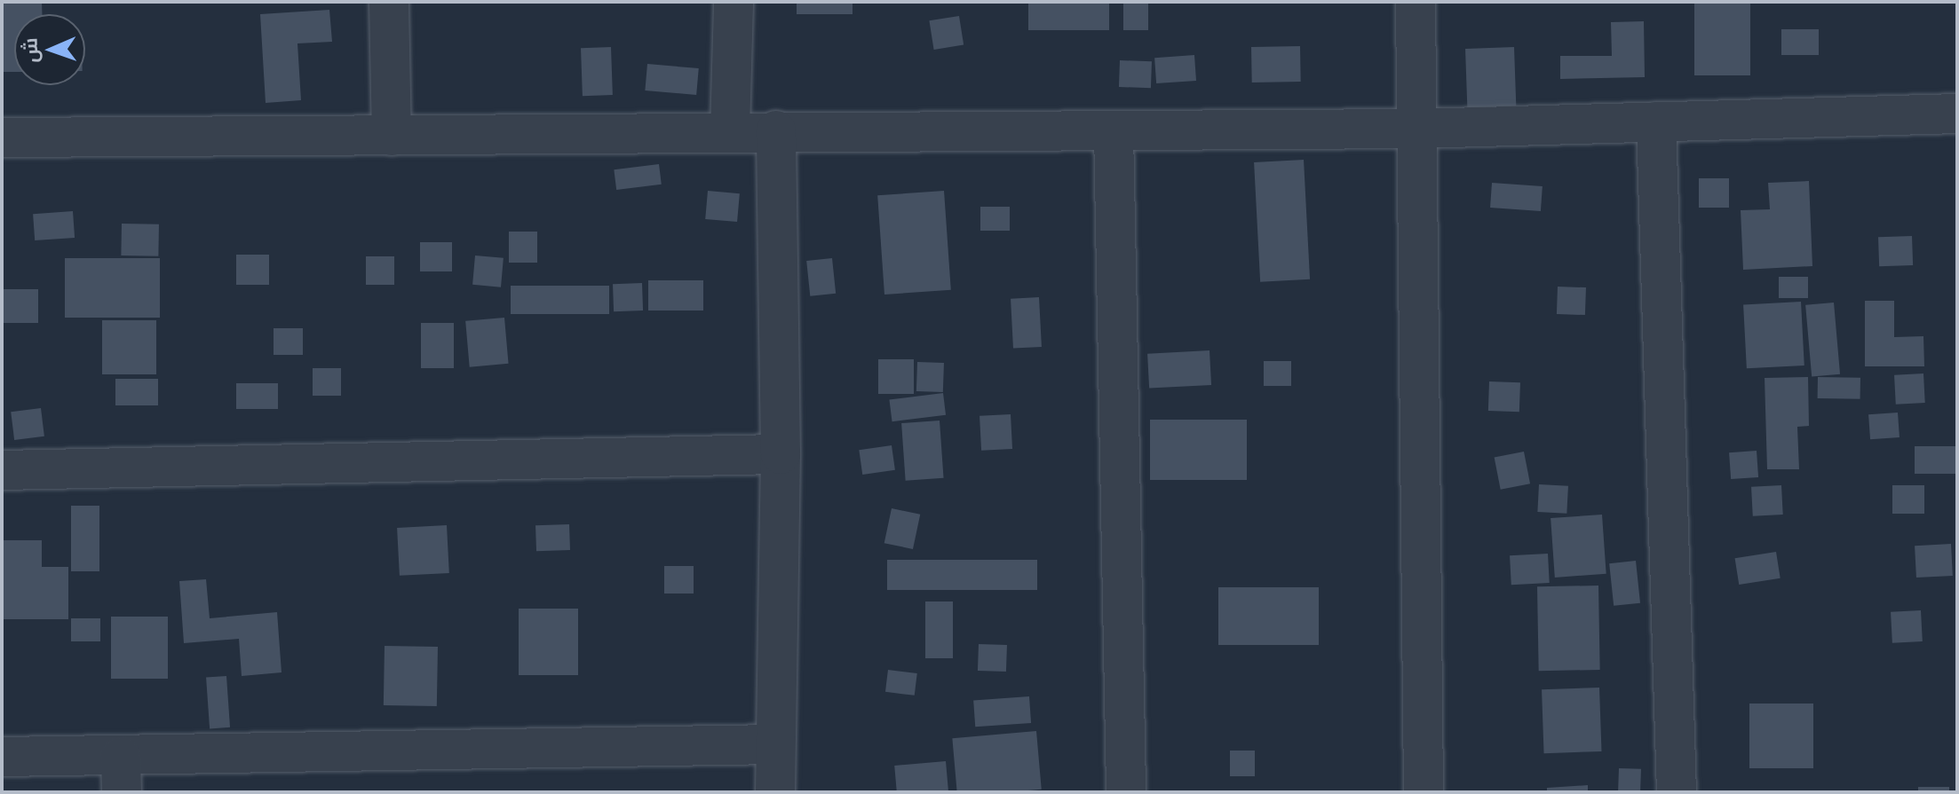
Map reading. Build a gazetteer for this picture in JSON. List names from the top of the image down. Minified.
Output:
{"north":"left"}
